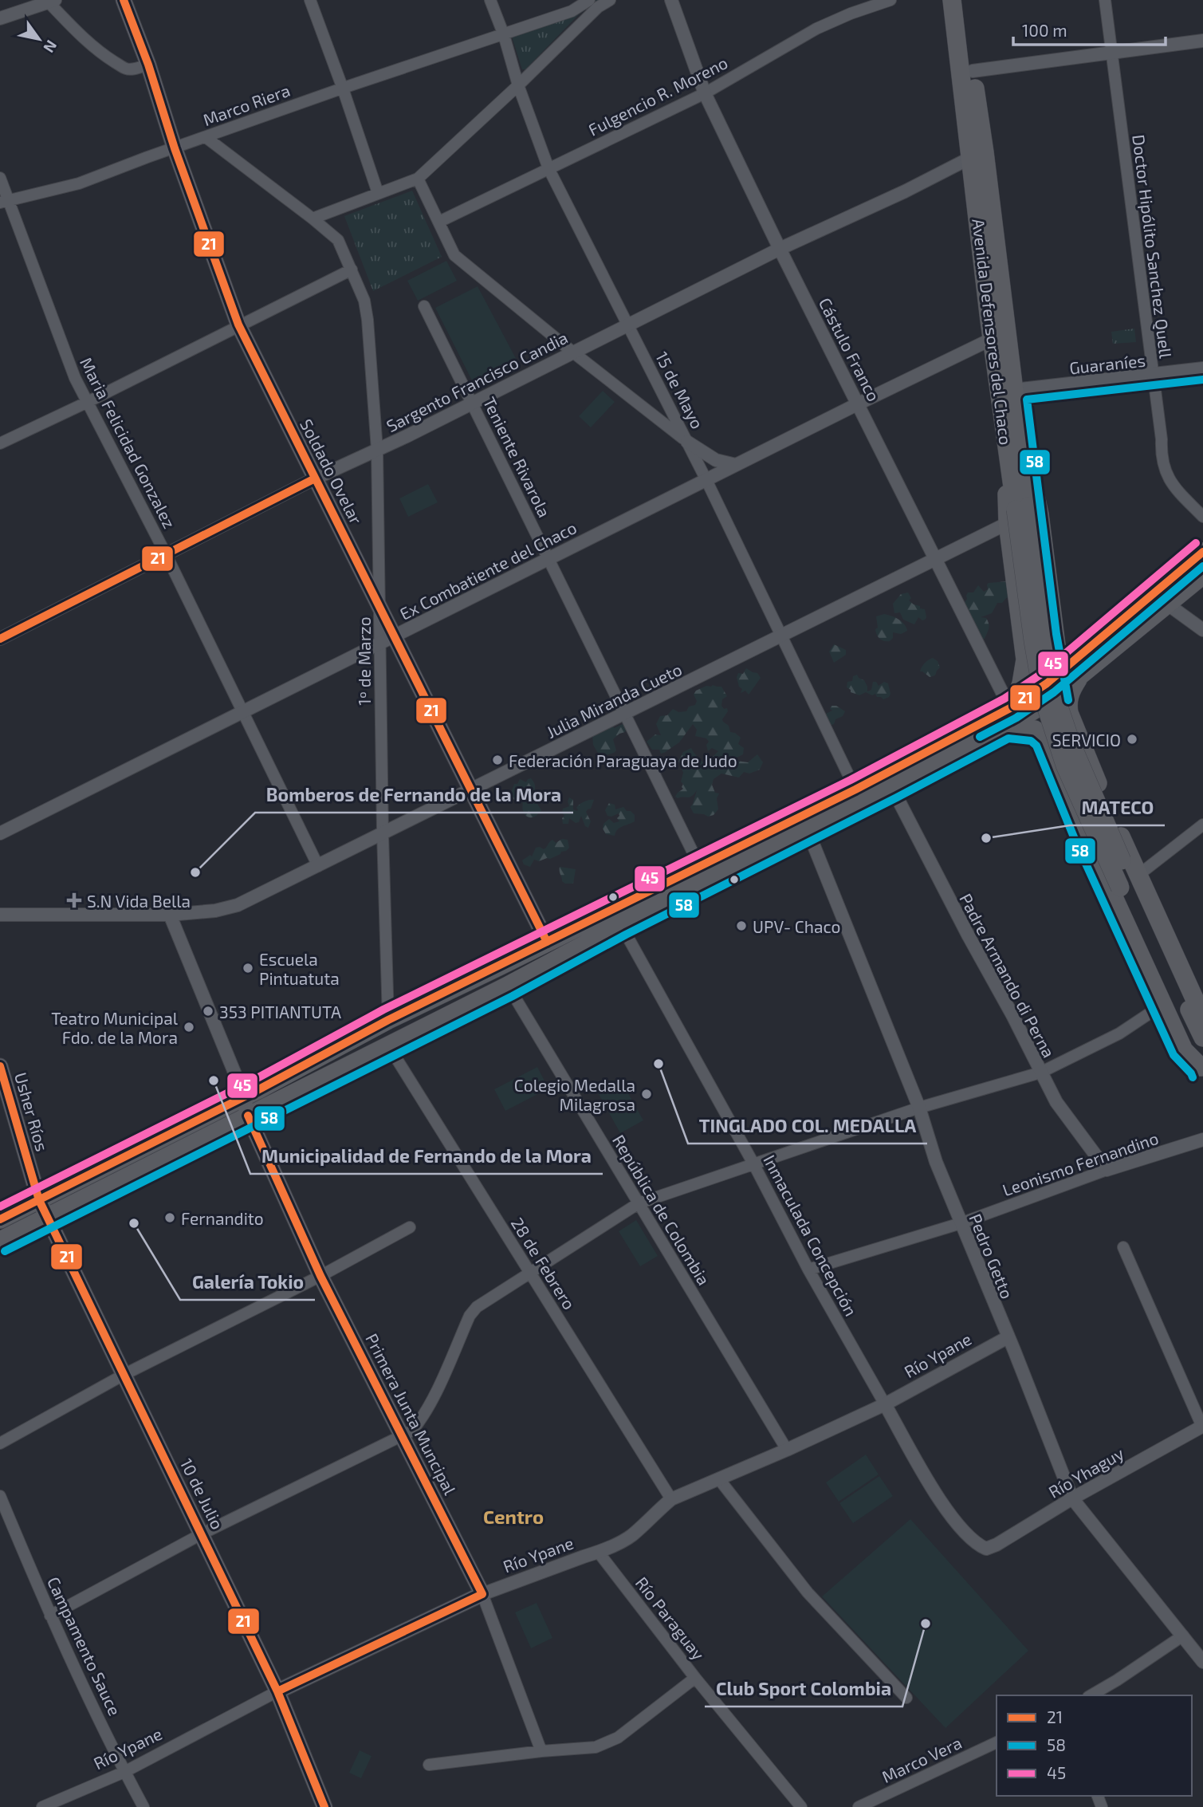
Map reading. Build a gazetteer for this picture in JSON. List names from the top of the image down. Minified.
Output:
{"streets":{"highway":["Avenida Defensores del Chaco"],"main road":["Soldado Ovelar","Usher Ríos","Río Ypane","Primera Junta Muncipal","10 de Julio"],"street":["Fulgencio R. Moreno","Marco Riera","Doctor Hipólito Sanchez Quell","Cástulo Franco","Guaraníes","Sargento Francisco Candia","15 de Mayo","Maria Felicidad Gonzalez","Teniente Rivarola","Ex Combatiente del Chaco","1º de Marzo","Julia Miranda Cueto","Padre Armando di Perna","Leonismo Fernandino","República de Colombia","Inmaculada Concepción","Pedro Getto","28 de Febrero","Río Yhaguy","Río Paraguay","Campamento Sauce","Marco Vera"]},"crossings":[["Fulgencio R. Moreno","Cástulo Franco"],["Fulgencio R. Moreno","15 de Mayo"],["Marco Riera","15 de Mayo"],["Marco Riera","Maria Felicidad Gonzalez"],["Marco Riera","Soldado Ovelar"],["Marco Riera","1º de Marzo"],["Doctor Hipólito Sanchez Quell","Guaraníes"],["Avenida Defensores del Chaco","Guaraníes"],["Avenida Defensores del Chaco","Sargento Francisco Candia"],["Avenida Defensores del Chaco","Ex Combatiente del Chaco"],["Avenida Defensores del Chaco","Julia Miranda Cueto"],["Cástulo Franco","Sargento Francisco Candia"],["Cástulo Franco","Ex Combatiente del Chaco"],["Cástulo Franco","Julia Miranda Cueto"],["Sargento Francisco Candia","15 de Mayo"],["Sargento Francisco Candia","Maria Felicidad Gonzalez"],["Sargento Francisco Candia","Teniente Rivarola"],["Sargento Francisco Candia","Soldado Ovelar"],["Sargento Francisco Candia","1º de Marzo"],["15 de Mayo","Ex Combatiente del Chaco"],["15 de Mayo","Julia Miranda Cueto"],["Maria Felicidad Gonzalez","Ex Combatiente del Chaco"],["Maria Felicidad Gonzalez","Julia Miranda Cueto"],["Teniente Rivarola","Ex Combatiente del Chaco"],["Teniente Rivarola","Julia Miranda Cueto"],["Soldado Ovelar","Ex Combatiente del Chaco"],["Soldado Ovelar","1º de Marzo"],["Soldado Ovelar","Julia Miranda Cueto"],["Ex Combatiente del Chaco","1º de Marzo"],["1º de Marzo","Julia Miranda Cueto"],["Padre Armando di Perna","Leonismo Fernandino"],["Usher Ríos","10 de Julio"],["Leonismo Fernandino","Inmaculada Concepción"],["Leonismo Fernandino","Pedro Getto"],["República de Colombia","Río Ypane"],["Inmaculada Concepción","Río Ypane"],["Inmaculada Concepción","Río Yhaguy"],["Pedro Getto","Río Ypane"],["Pedro Getto","Río Yhaguy"],["28 de Febrero","Río Ypane"],["Río Ypane","Primera Junta Muncipal"],["Río Ypane","10 de Julio"],["Río Ypane","Río Paraguay"],["Río Ypane","Campamento Sauce"]],"districts":["Centro"],"places":{"other":["SERVICIO","Federación Paraguaya de Judo","MATECO","Bomberos de Fernando de la Mora","UPV- Chaco","Escuela Pintuatuta","353 PITIANTUTA","Teatro Municipal Fdo. de la Mora","TINGLADO COL. MEDALLA","Municipalidad de Fernando de la Mora","Colegio Medalla Milagrosa","Fernandito","Galería Tokio","Club Sport Colombia"],"health":["S.N Vida Bella"]},"lines":["transit line 21","transit line 58","transit line 45"],"legend":["21","58","45"],"scale_bar":"100 m","north":"bottom right"}
